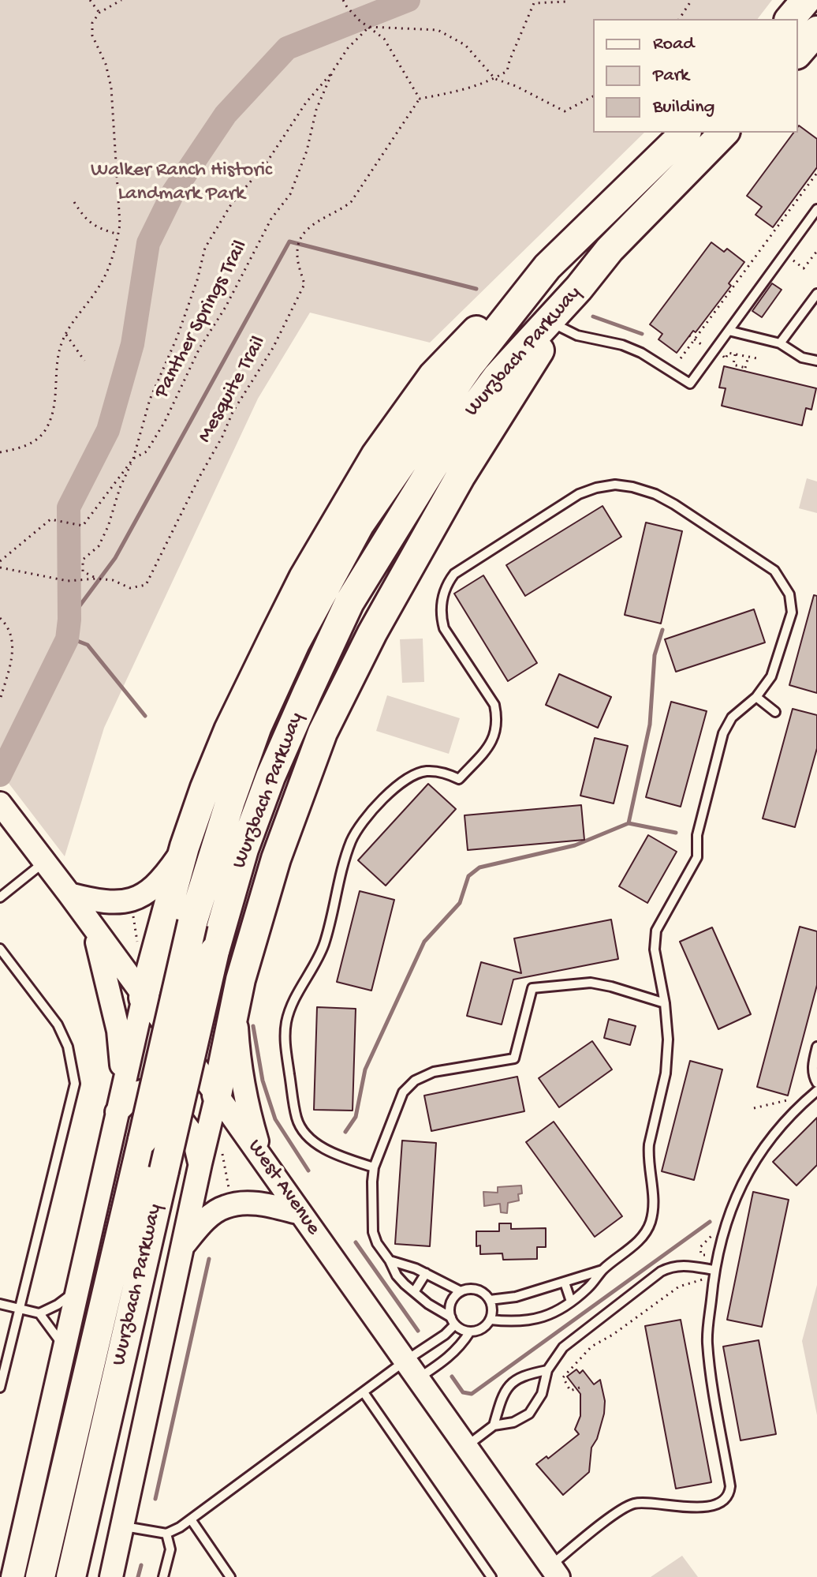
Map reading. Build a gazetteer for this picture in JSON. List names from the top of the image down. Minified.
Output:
{"streets":{"highway":["Wurzbach Parkway"],"main road":["West Avenue"],"path":["Panther Springs Trail","Mesquite Trail"]},"crossings":[["Wurzbach Parkway","West Avenue"]],"parks":["Walker Ranch Historic Landmark Park"],"legend":["Road","Park","Building"]}
